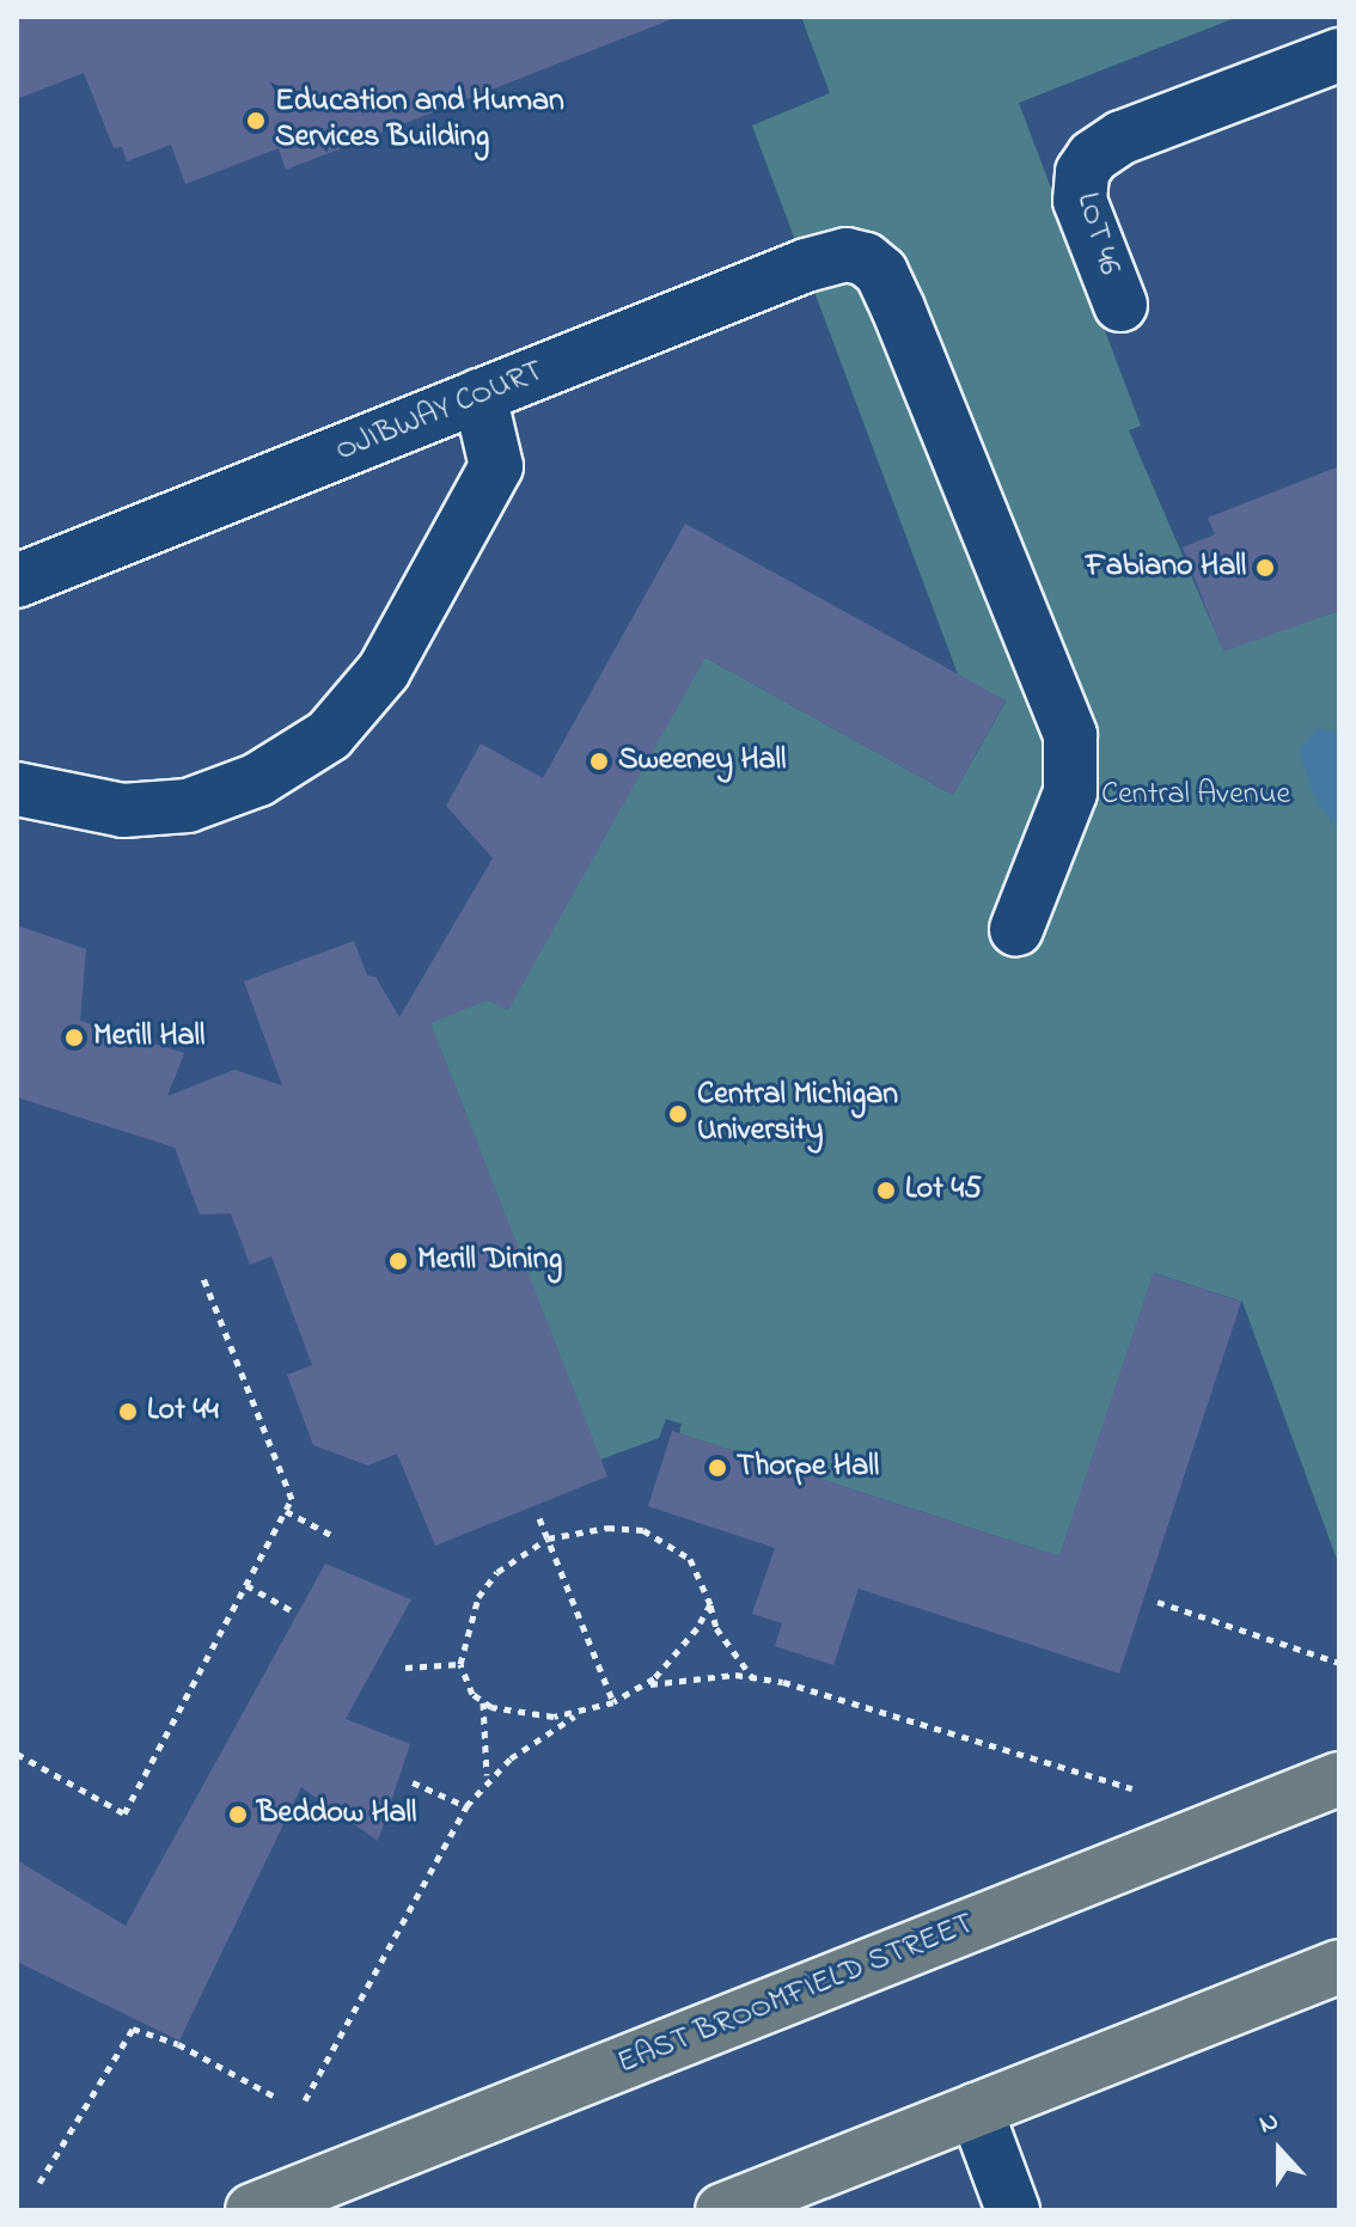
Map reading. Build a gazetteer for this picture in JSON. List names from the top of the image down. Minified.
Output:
{"streets":{"main road":["EAST BROOMFIELD STREET"],"street":["LOT 46","OJIBWAY COURT"]},"parks":["Central Avenue"],"places":["Education and Human Services Building","Fabiano Hall","Sweeney Hall","Merill Hall","Central Michigan University","Lot 45","Merill Dining","Lot 44","Thorpe Hall","Beddow Hall"],"north":"top"}
